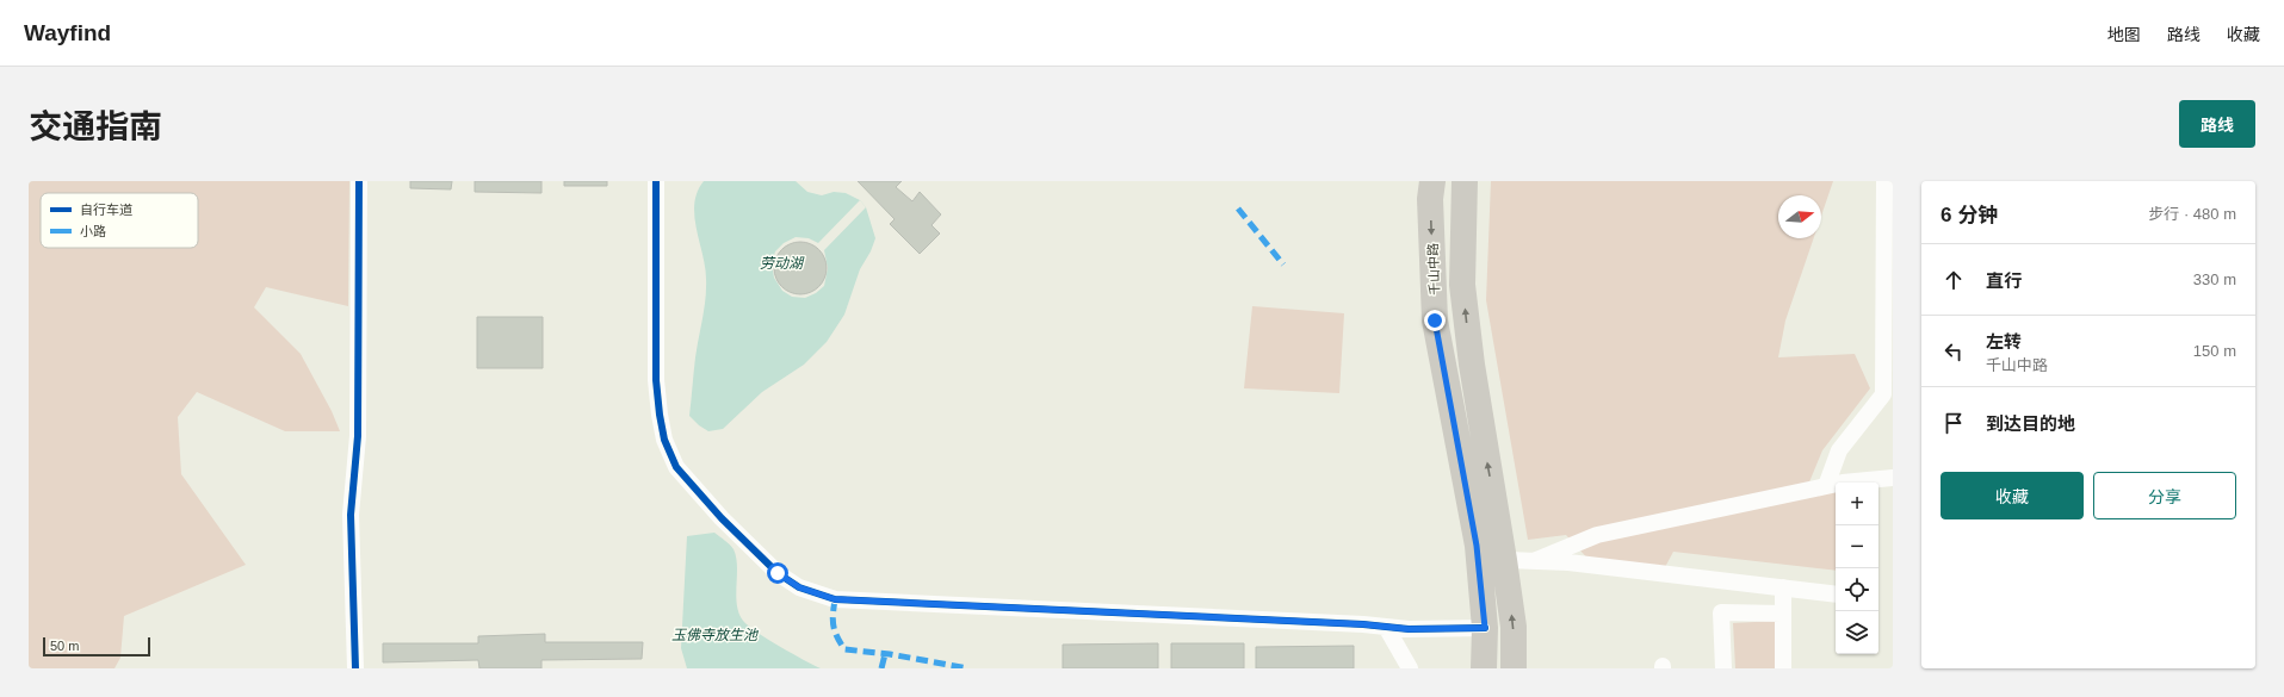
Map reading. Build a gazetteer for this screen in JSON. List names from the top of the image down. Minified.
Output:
{"streets":{"main road":["千山中路"]},"water":["劳动湖","玉佛寺放生池"],"legend":["自行车道","小路"],"scale_bar":"50 m","north":"right","page":{"header":"Wayfind","nav":["地图","路线","收藏"],"title":"交通指南","buttons":["路线",["收藏","分享"]],"heading":["6 分钟","步行 · 480 m"],"list":[["直行","330 m"],["左转","千山中路","150 m"],"到达目的地"],"map_buttons":["+","−"],"scale":"50 m"}}
